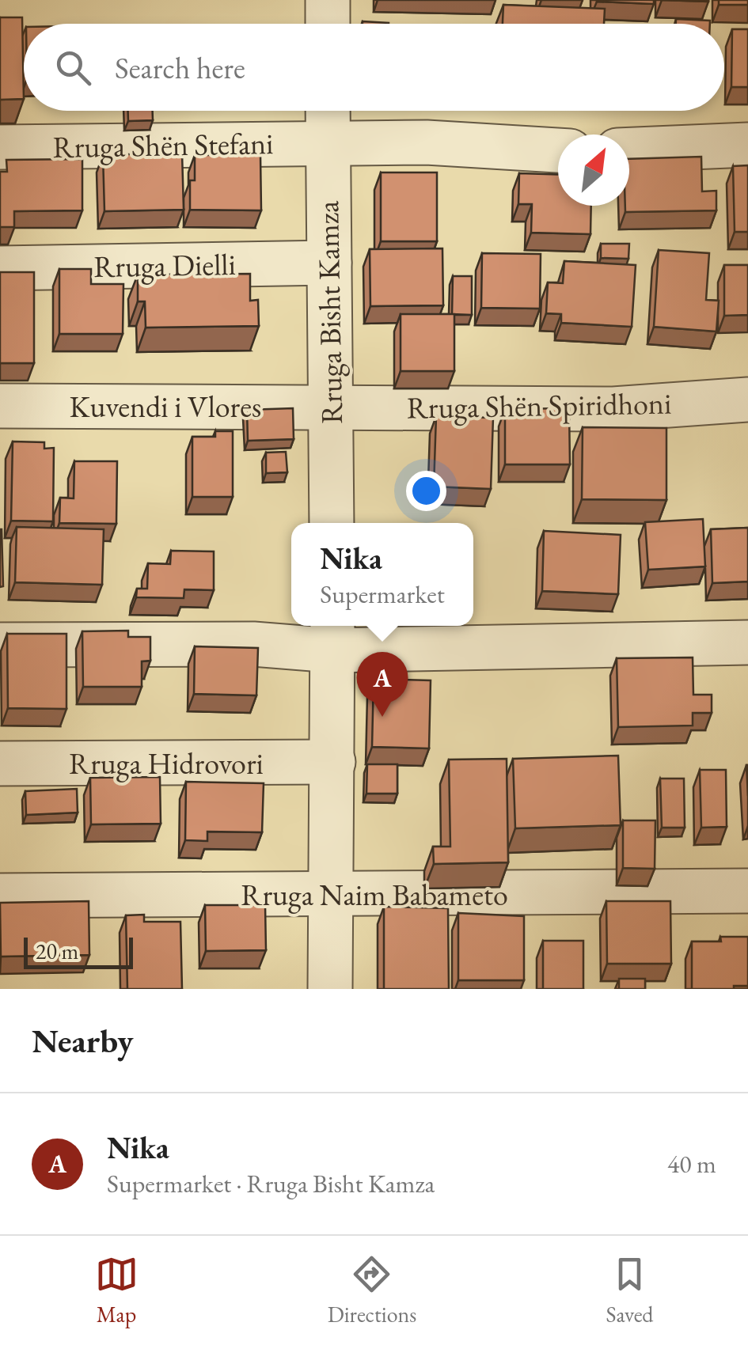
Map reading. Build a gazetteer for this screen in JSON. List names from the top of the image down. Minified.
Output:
{"streets":{"street":["Rruga Shën Stefani","Rruga Dielli","Rruga Bisht Kamza","Rruga Shën Spiridhoni","Kuvendi i Vlores","Rruga Hidrovori","Rruga Naim Babameto"]},"crossings":[["Rruga Shën Stefani","Rruga Bisht Kamza"],["Rruga Dielli","Rruga Bisht Kamza"],["Rruga Bisht Kamza","Rruga Shën Spiridhoni"],["Rruga Bisht Kamza","Kuvendi i Vlores"],["Rruga Shën Spiridhoni","Kuvendi i Vlores"]],"scale_bar":"20 m","north":"top right","page":{"search":"Search here","popup":["Nika","Supermarket"],"pins":"A","scale":"20 m","heading":"Nearby","list":[{"mark":"A","name":"Nika","note":"Supermarket · Rruga Bisht Kamza","value":"40 m"}],"nav":["Map","Directions","Saved"]}}
